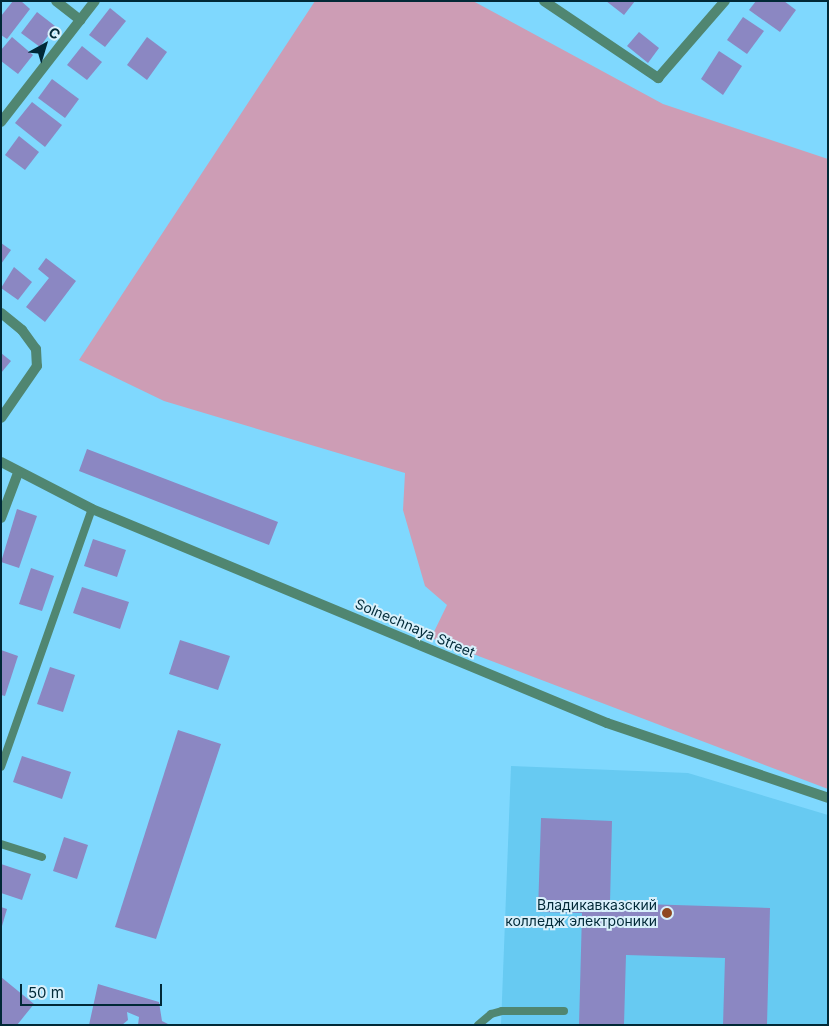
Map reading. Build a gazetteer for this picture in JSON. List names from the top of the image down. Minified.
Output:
{"streets":{"street":["Solnechnaya Street"]},"places":["Владикавказский колледж электроники"],"scale_bar":"50 m","north":"top right"}
